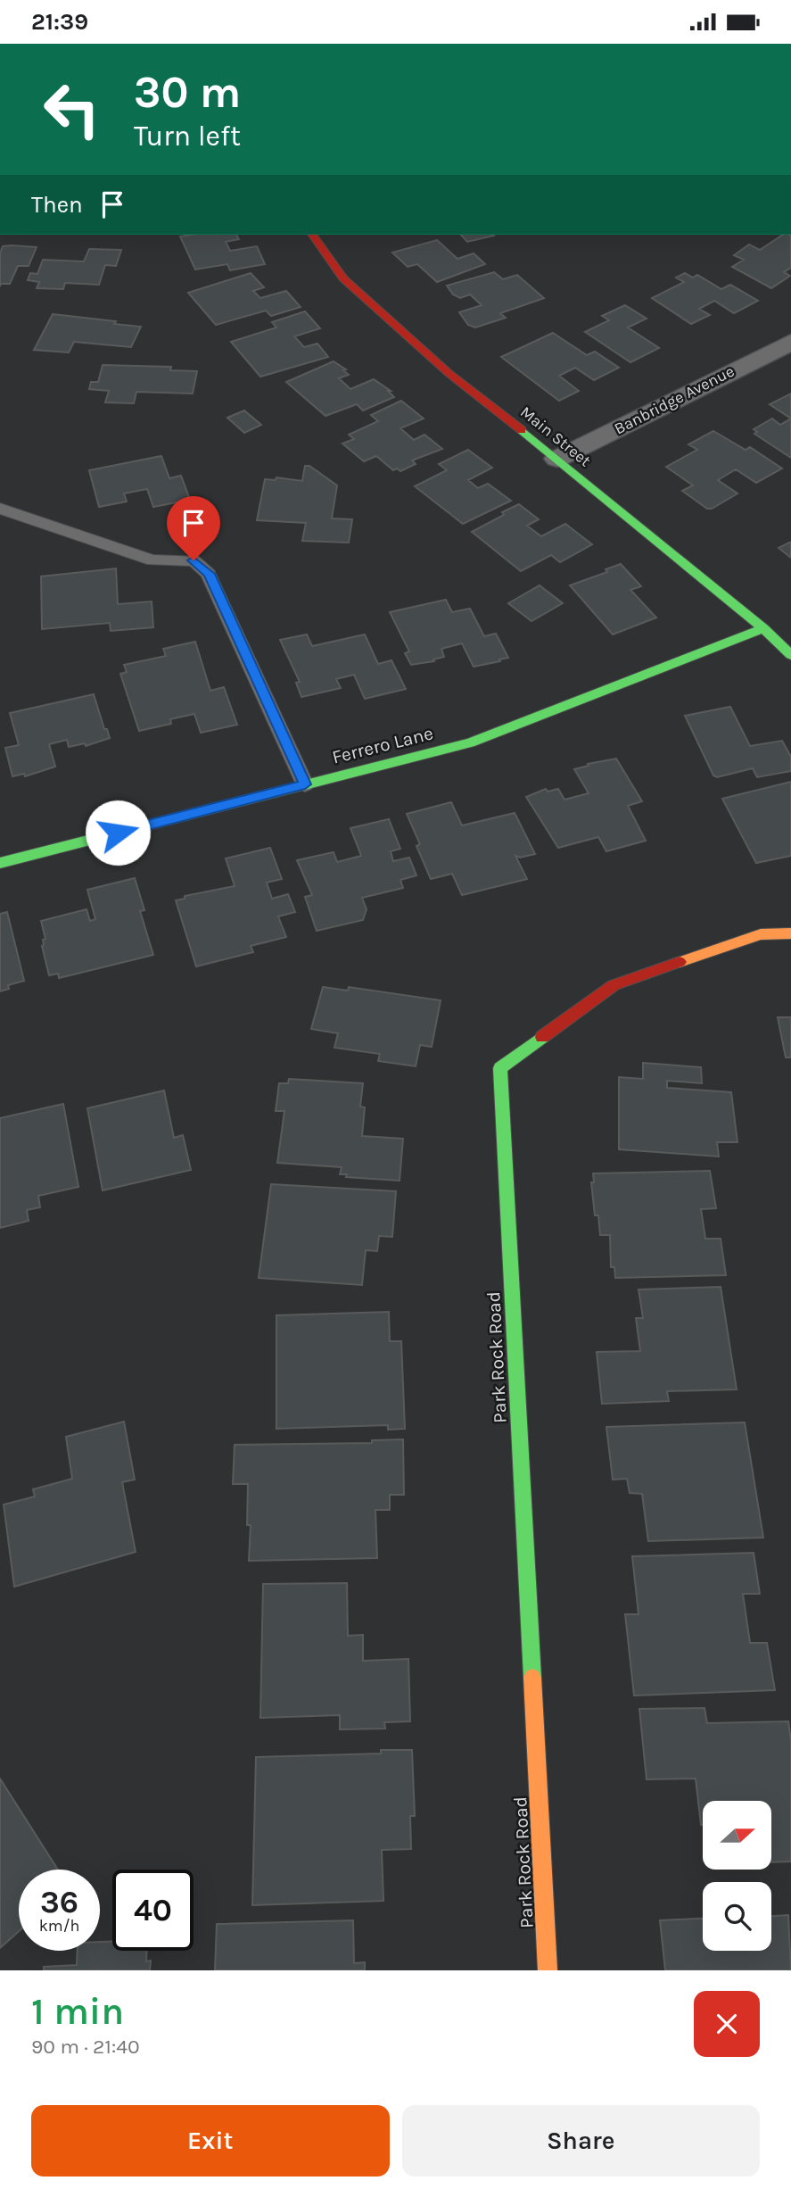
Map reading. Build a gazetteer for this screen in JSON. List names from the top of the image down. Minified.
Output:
{"streets":{"street":["Banbridge Avenue","Main Street","Ferrero Lane","Park Rock Road"]},"crossings":[["Banbridge Avenue","Main Street"],["Main Street","Ferrero Lane"]],"north":"right","page":{"status":"21:39","turn":["30 m","Turn left"],"then":"Then","speed":"36 km/h","limit":"40","heading":["1 min","90 m · 21:40"],"buttons":["Exit","Share"]}}
